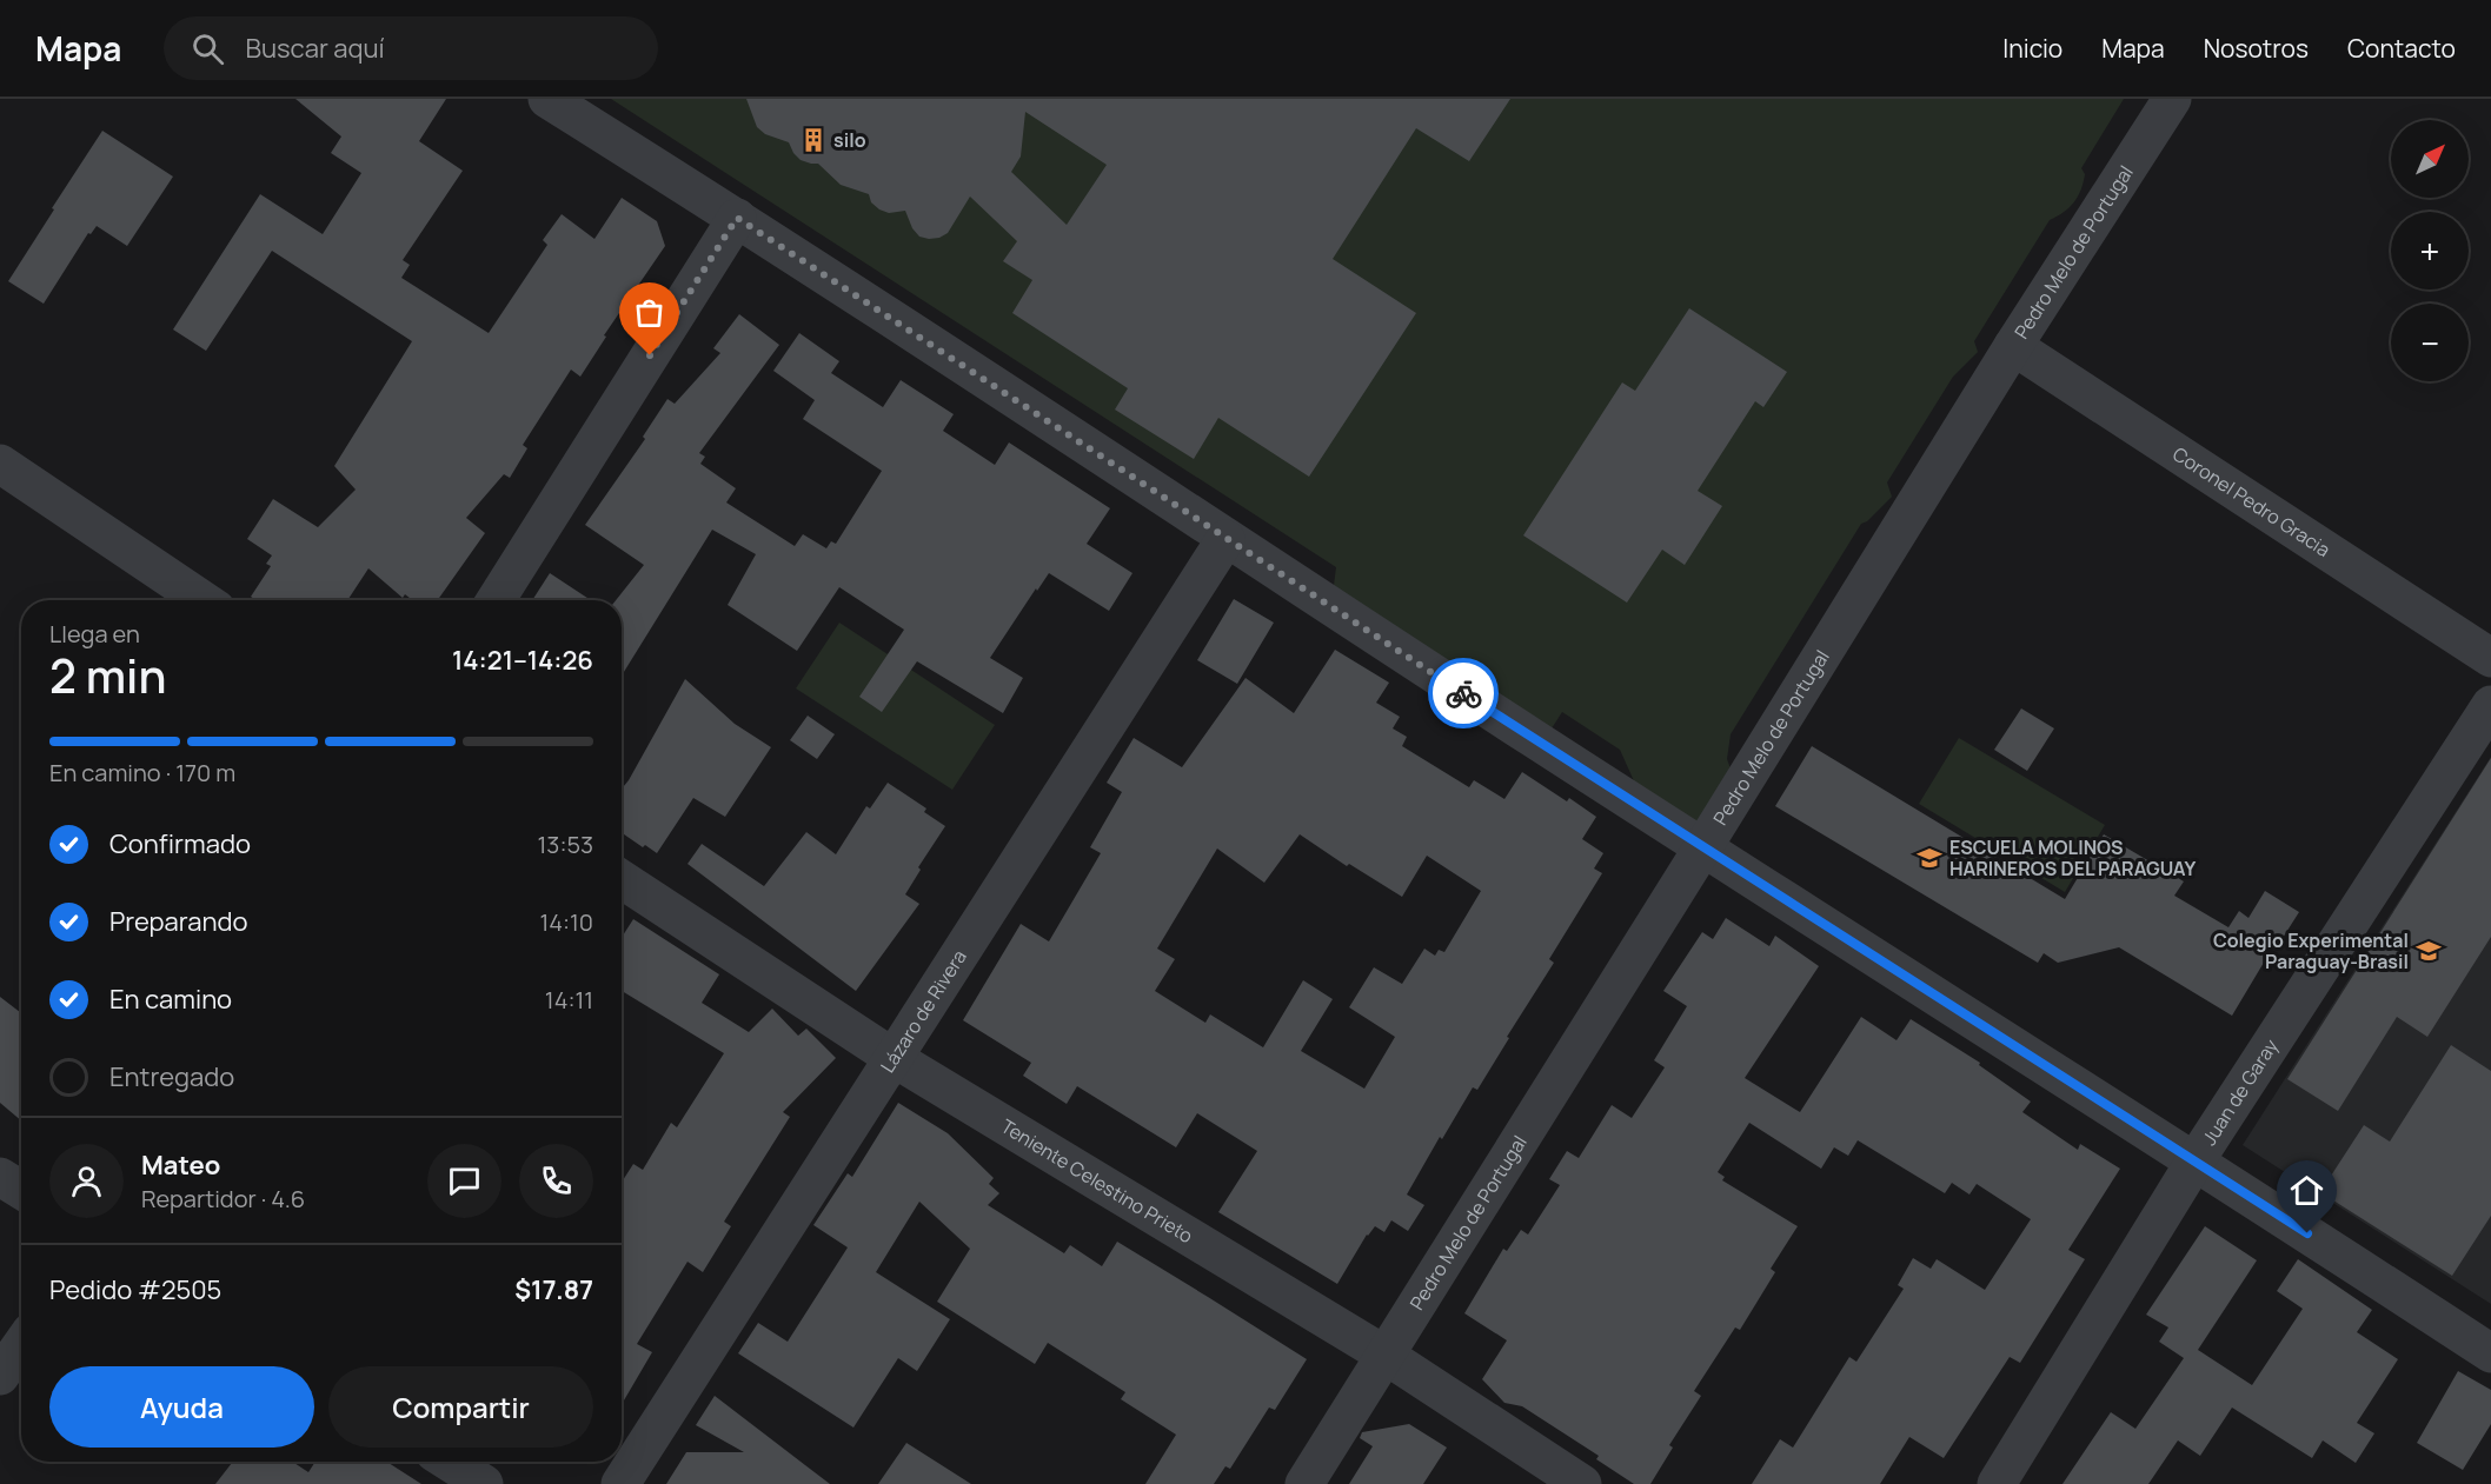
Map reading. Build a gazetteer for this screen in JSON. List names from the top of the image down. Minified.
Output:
{"streets":{"street":["Pedro Melo de Portugal","Coronel Pedro Gracia","Lázaro de Rivera","Juan de Garay","Teniente Celestino Prieto"]},"crossings":[["Pedro Melo de Portugal","Coronel Pedro Gracia"],["Pedro Melo de Portugal","Teniente Celestino Prieto"],["Lázaro de Rivera","Teniente Celestino Prieto"]],"places":{"building":["silo"],"school or university":["ESCUELA MOLINOS HARINEROS DEL PARAGUAY","Colegio Experimental Paraguay-Brasil"]},"north":"top right","page":{"header":"Mapa","search":"Buscar aquí","nav":["Inicio","Mapa","Nosotros","Contacto"],"map_buttons":["+","−"],"heading":["2 min","Llega en","14:21–14:26"],"panel":["Mateo","Repartidor · 4.6","Pedido #2505","$17.87"],"bar":"En camino · 170 m","list":[["Confirmado","13:53"],["Preparando","14:10"],["En camino","14:11"],"Entregado"],"buttons":["Ayuda","Compartir"]}}
